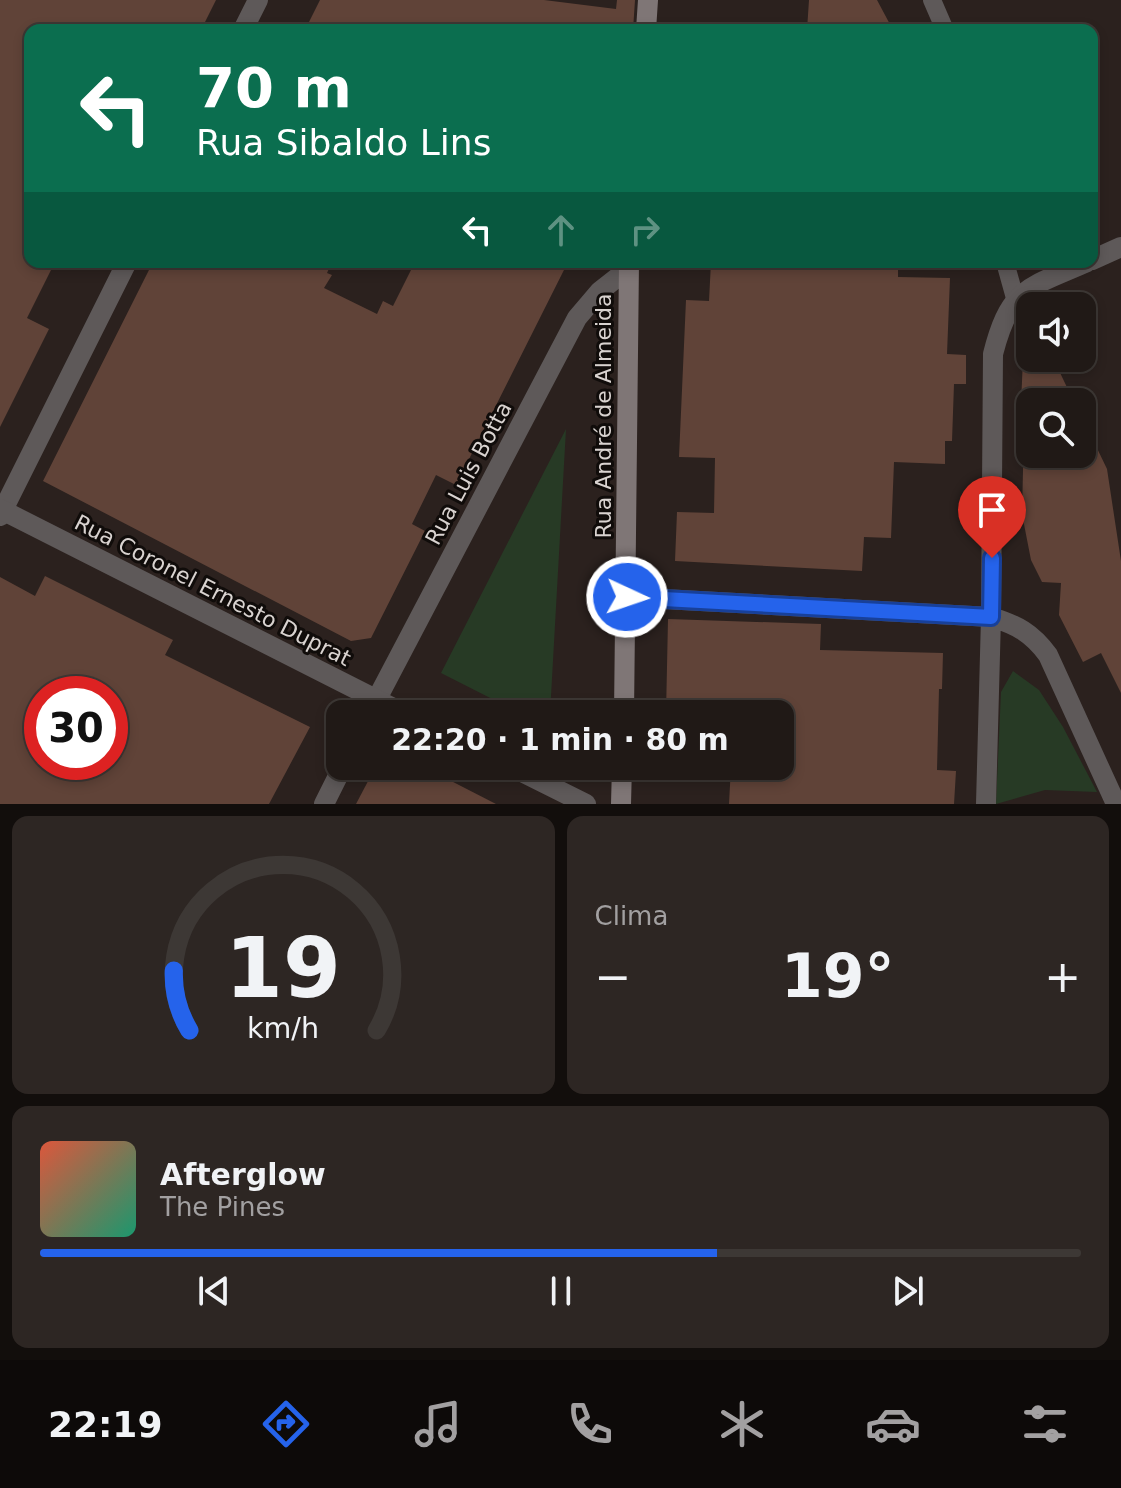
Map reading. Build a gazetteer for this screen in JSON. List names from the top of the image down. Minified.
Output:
{"streets":{"main road":["Rua André de Almeida"],"street":["Rua Luis Botta","Rua Coronel Ernesto Duprat"]},"page":{"turn":["70 m","Rua Sibaldo Lins"],"limit":"30","trip":"22:20 · 1 min · 80 m","tile":"Clima","heat":["−","19°","+"],"song":["Afterglow","The Pines"],"tabs":"22:19","gauge":["19","km/h"]}}
